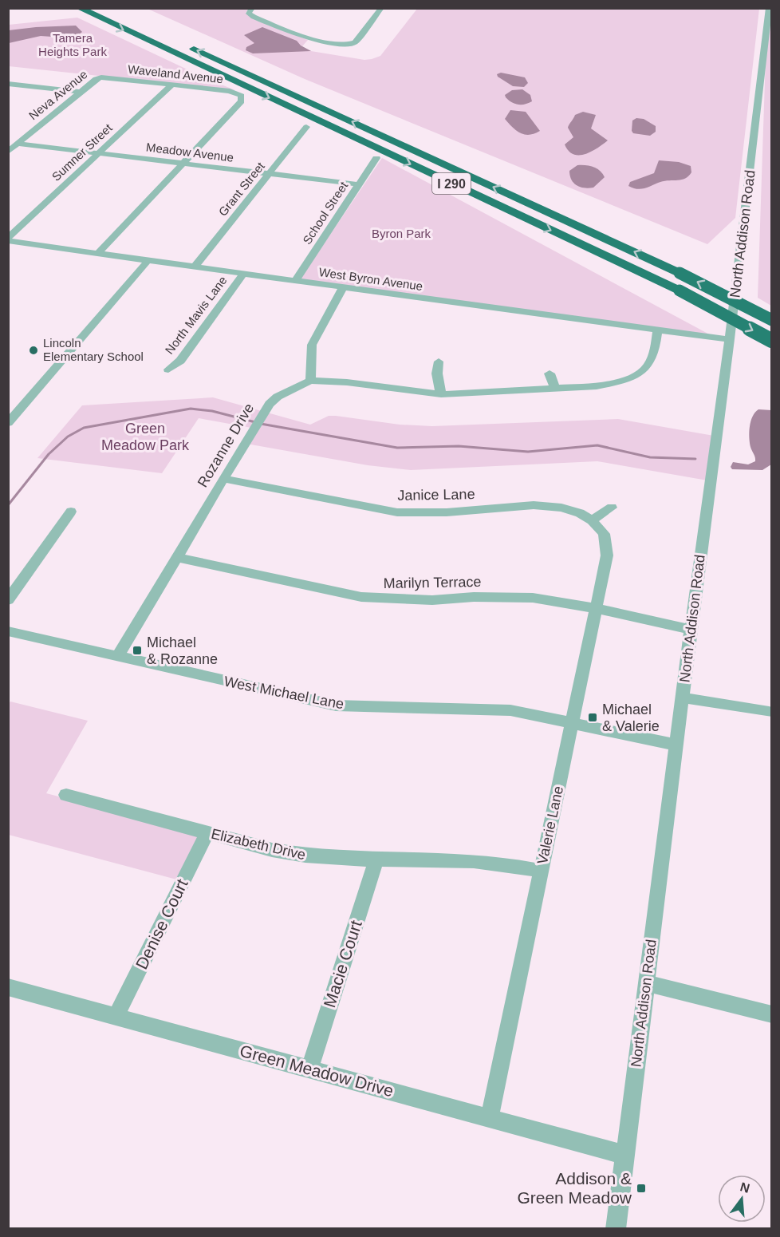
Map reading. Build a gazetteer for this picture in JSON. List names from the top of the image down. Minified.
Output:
{"streets":{"highway":["I 290"],"street":["Waveland Avenue","Neva Avenue","Sumner Street","Meadow Avenue","Grant Street","School Street","North Addison Road","West Byron Avenue","North Mavis Lane","Rozanne Drive","Janice Lane","Marilyn Terrace","West Michael Lane","Valerie Lane","Elizabeth Drive","Denise Court","Macie Court","Green Meadow Drive"]},"crossings":[["Waveland Avenue","Neva Avenue"],["Waveland Avenue","Sumner Street"],["Waveland Avenue","Meadow Avenue"],["Neva Avenue","Meadow Avenue"],["Sumner Street","Meadow Avenue"],["Meadow Avenue","Grant Street"],["Meadow Avenue","School Street"],["Grant Street","West Byron Avenue"],["School Street","West Byron Avenue"],["North Addison Road","West Byron Avenue"],["North Addison Road","Marilyn Terrace"],["North Addison Road","West Michael Lane"],["North Addison Road","Green Meadow Drive"],["West Byron Avenue","North Mavis Lane"],["West Byron Avenue","Rozanne Drive"],["Rozanne Drive","Janice Lane"],["Rozanne Drive","Marilyn Terrace"],["Rozanne Drive","West Michael Lane"],["Janice Lane","Valerie Lane"],["Marilyn Terrace","Valerie Lane"],["West Michael Lane","Valerie Lane"],["Valerie Lane","Elizabeth Drive"],["Valerie Lane","Green Meadow Drive"],["Elizabeth Drive","Denise Court"],["Elizabeth Drive","Macie Court"],["Denise Court","Green Meadow Drive"],["Macie Court","Green Meadow Drive"]],"parks":["Tamera Heights Park","Byron Park","Green Meadow Park"],"places":{"other":["Lincoln Elementary School"],"transit":["Michael & Rozanne","Michael & Valerie","Addison & Green Meadow"]},"north":"top"}
